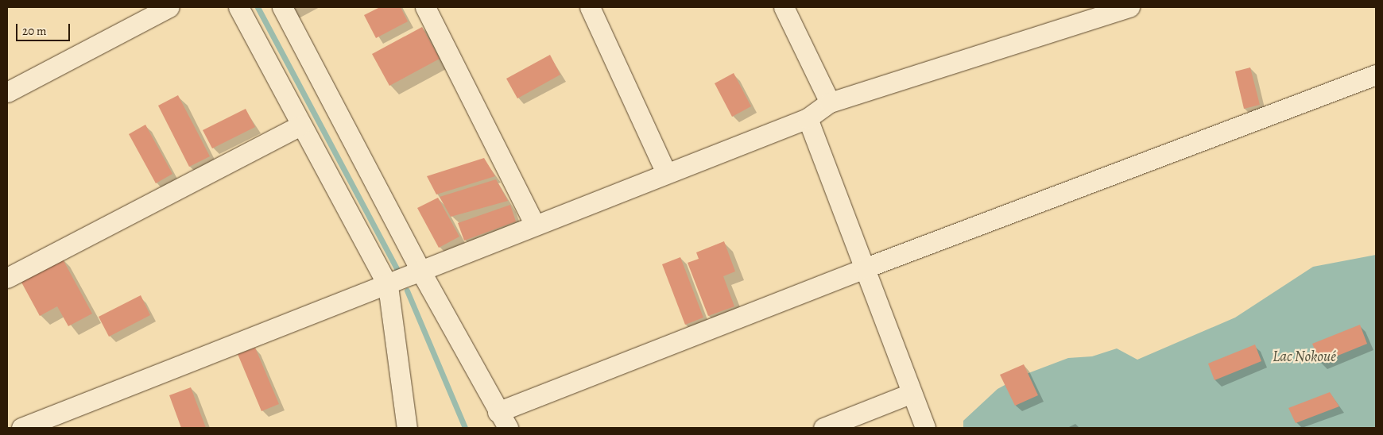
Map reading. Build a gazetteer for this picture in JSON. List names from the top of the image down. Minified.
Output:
{"water":["Lac Nokoué"],"scale_bar":"20 m"}
